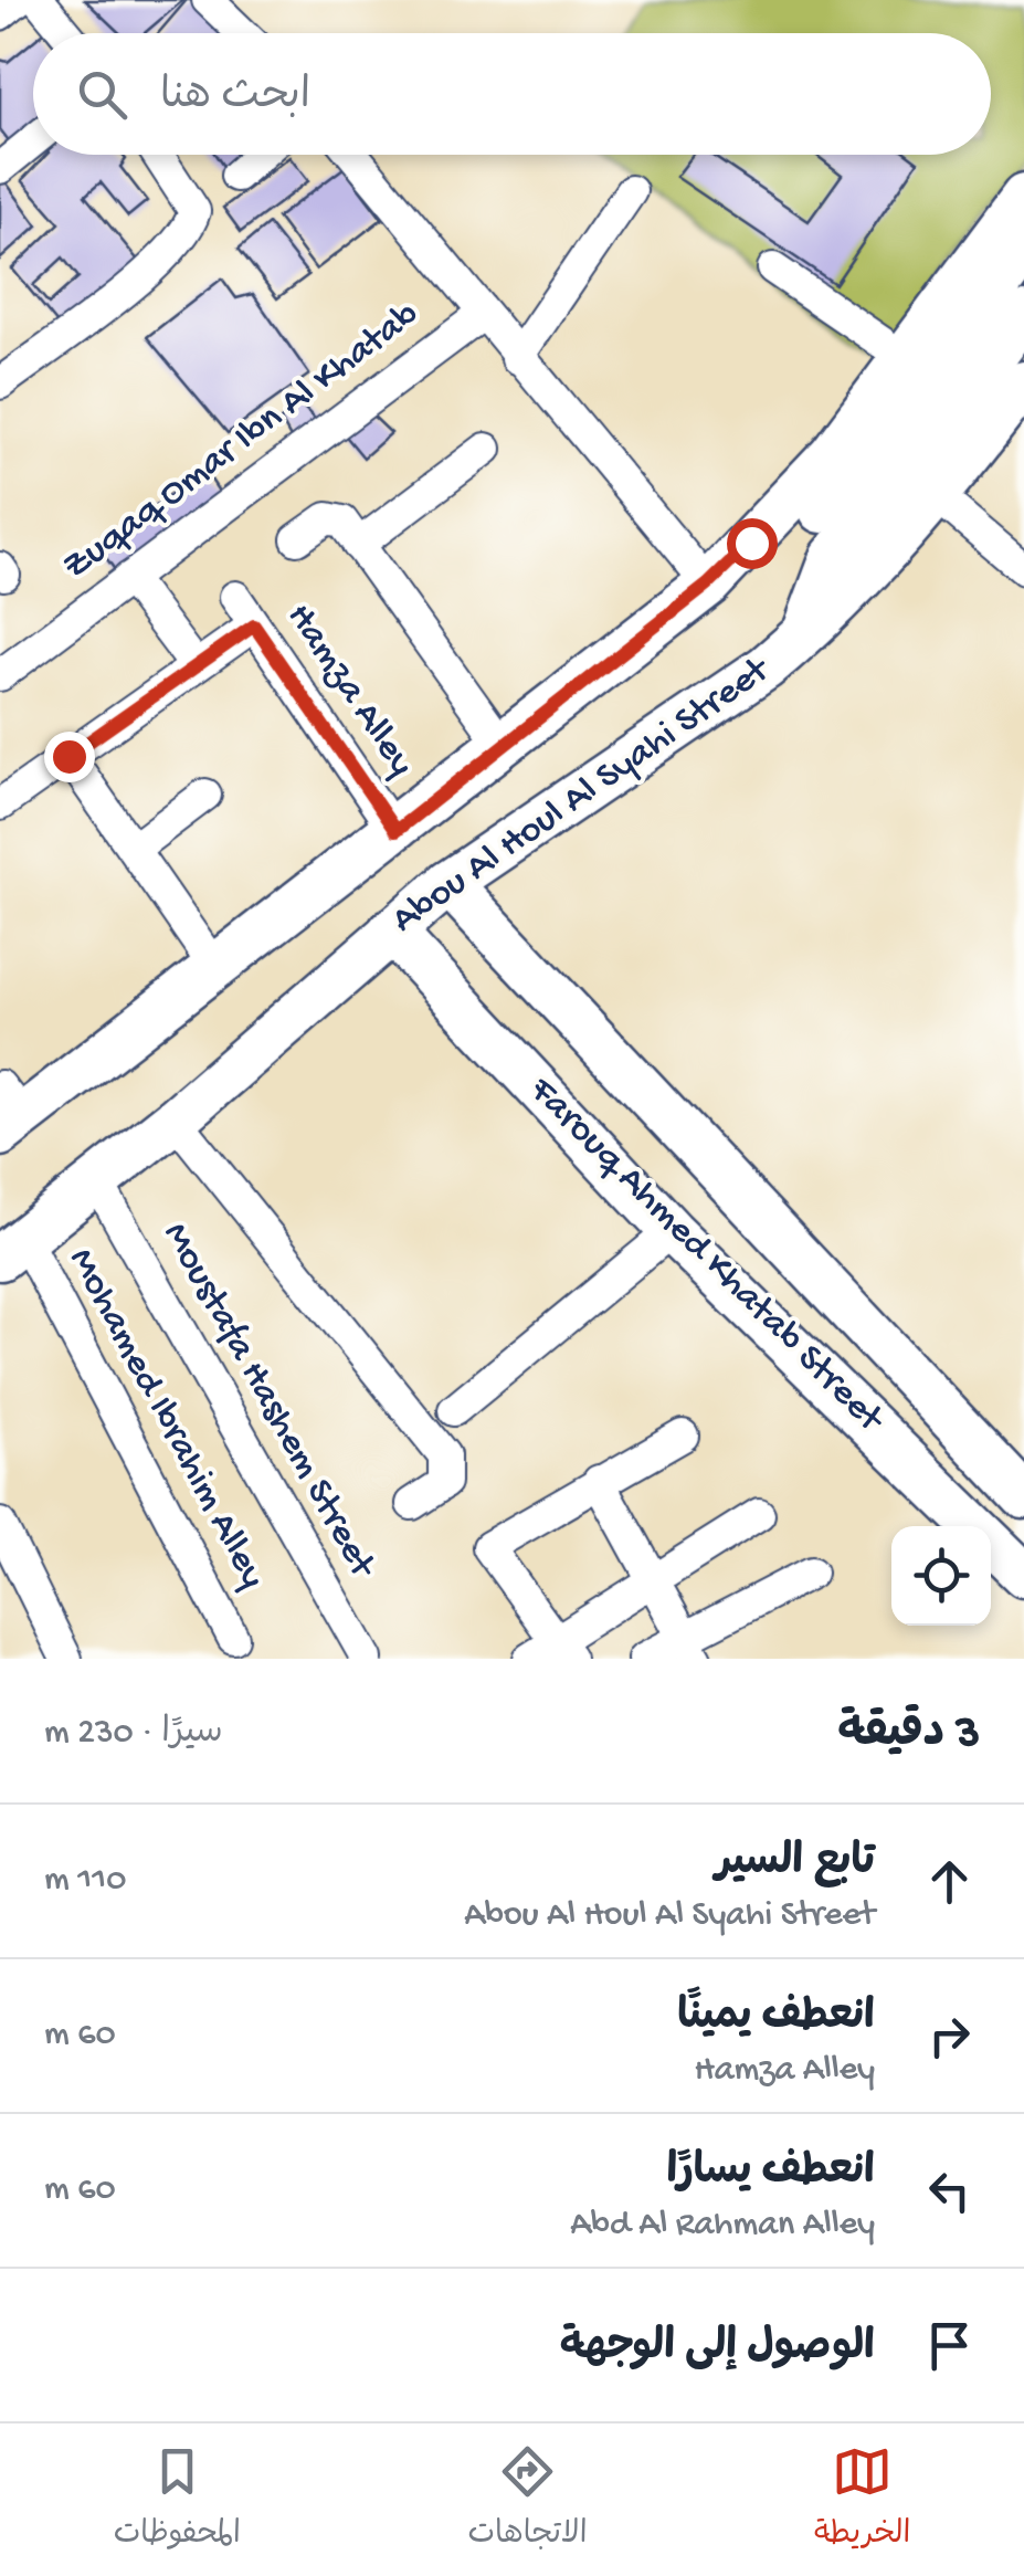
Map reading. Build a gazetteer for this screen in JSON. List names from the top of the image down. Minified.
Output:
{"streets":{"main road":["Abou Al Houl Al Syahi Street","Farouq Ahmed Khatab Street"],"street":["Zuqaq Omar Ibn Al Khatab","Hamza Alley","Moustafa Hashem Street","Mohamed Ibrahim Alley"]},"crossings":[["Hamza Alley","Abou Al Houl Al Syahi Street"],["Abou Al Houl Al Syahi Street","Farouq Ahmed Khatab Street"],["Abou Al Houl Al Syahi Street","Moustafa Hashem Street"],["Abou Al Houl Al Syahi Street","Mohamed Ibrahim Alley"]],"page":{"search":"ابحث هنا","heading":["3 دقيقة","سيرًا · 230 m"],"list":[["تابع السير","Abou Al Houl Al Syahi Street","110 m"],["انعطف يمينًا","Hamza Alley","60 m"],["انعطف يسارًا","Abd Al Rahman Alley","60 m"],"الوصول إلى الوجهة"],"nav":["الخريطة","الاتجاهات","المحفوظات"]}}
